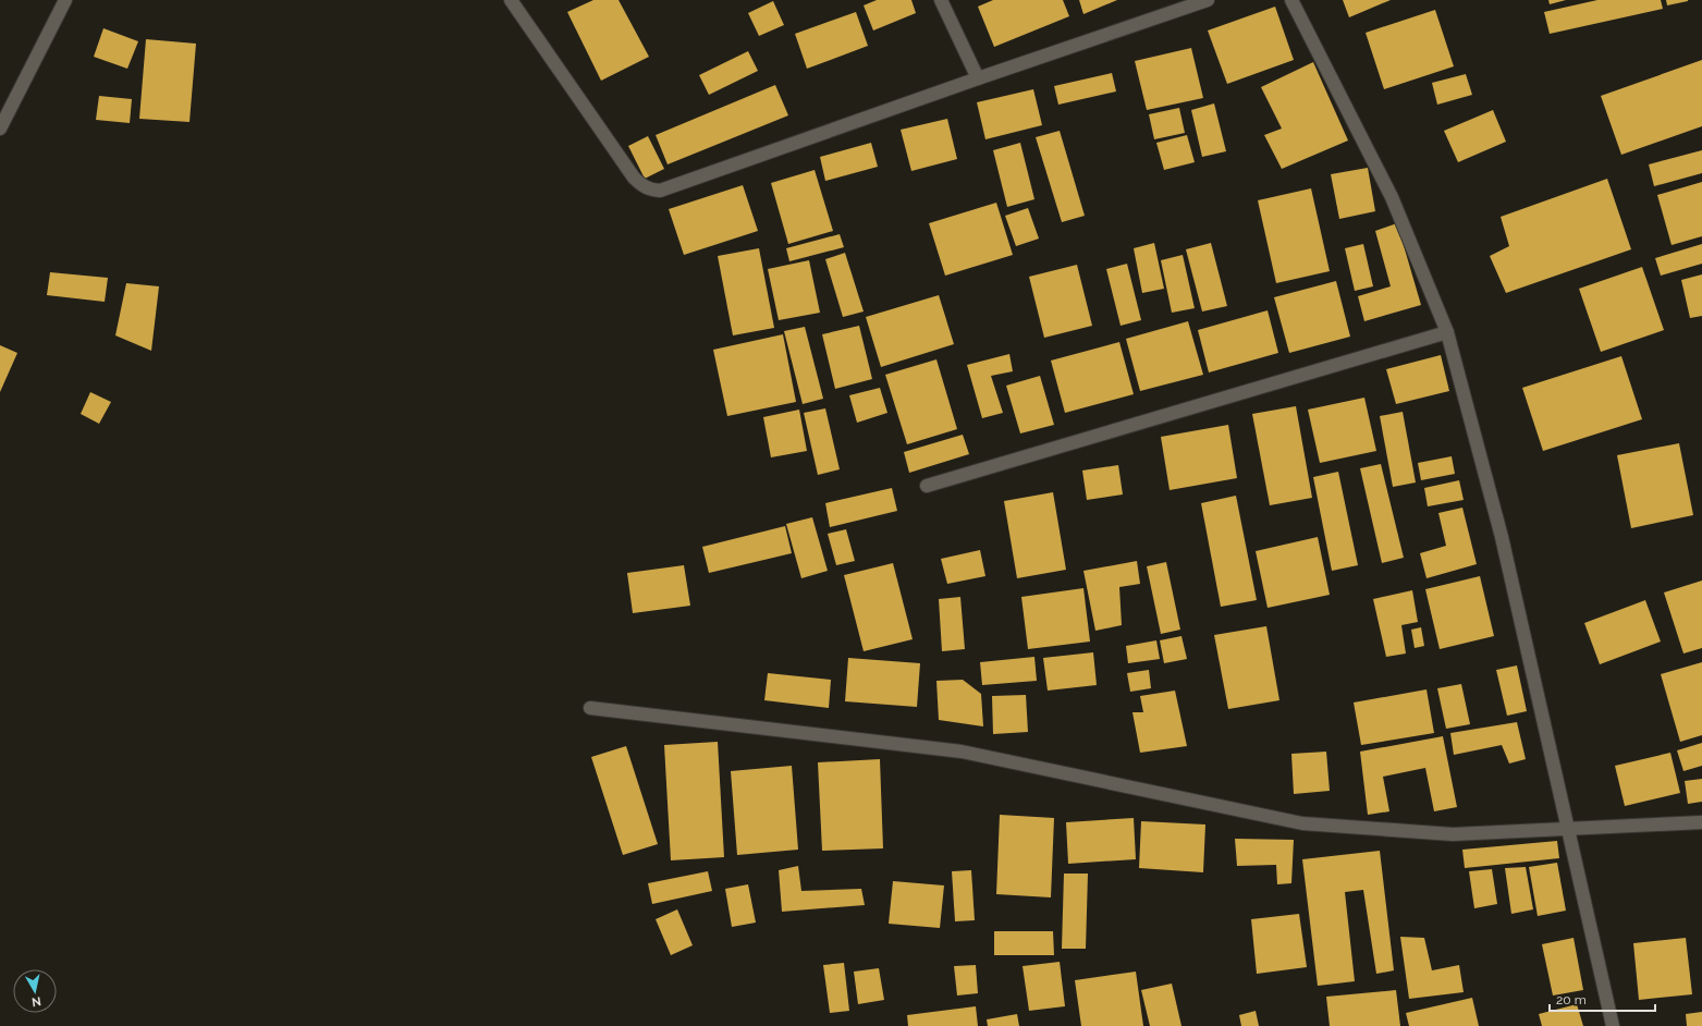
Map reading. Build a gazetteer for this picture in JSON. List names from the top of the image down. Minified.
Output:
{"scale_bar":"20 m","north":"bottom"}
